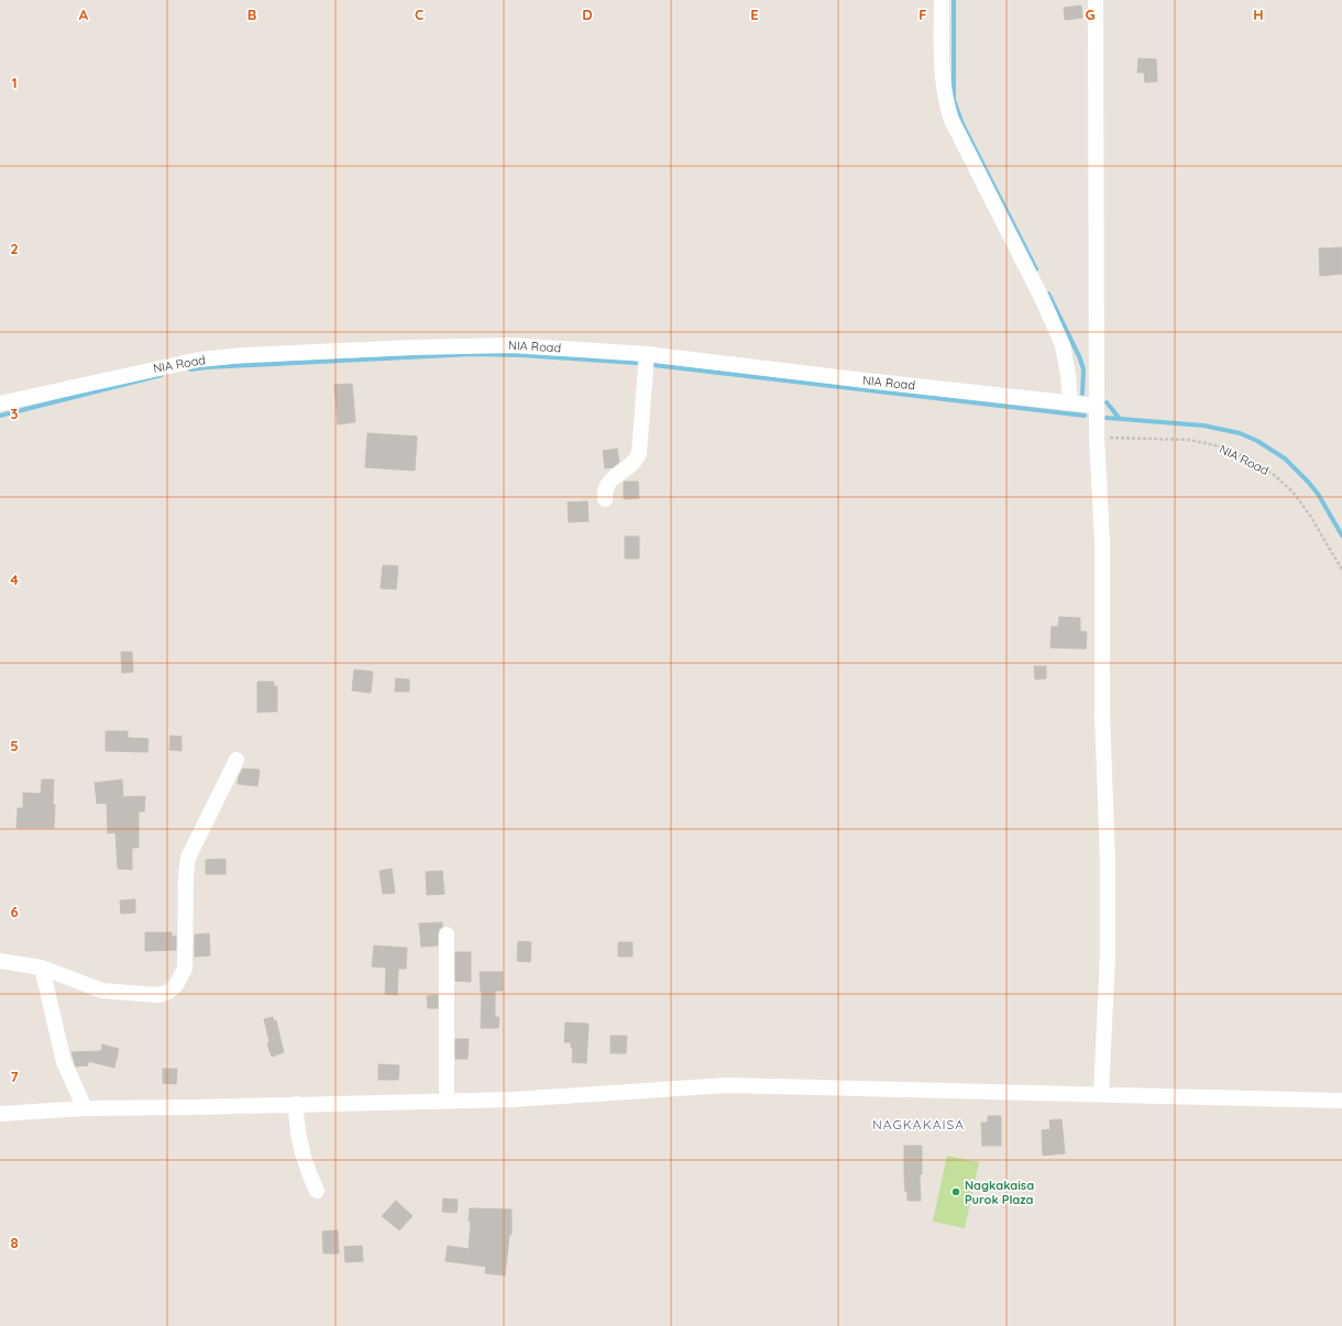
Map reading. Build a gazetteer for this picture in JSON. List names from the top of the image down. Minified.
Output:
{"streets":{"street":["NIA Road"]},"districts":["NAGKAKAISA"],"places":["Nagkakaisa Purok Plaza"],"grid":{"columns":["A","B","C","D","E","F","G","H"],"rows":["1","2","3","4","5","6","7","8"]}}
